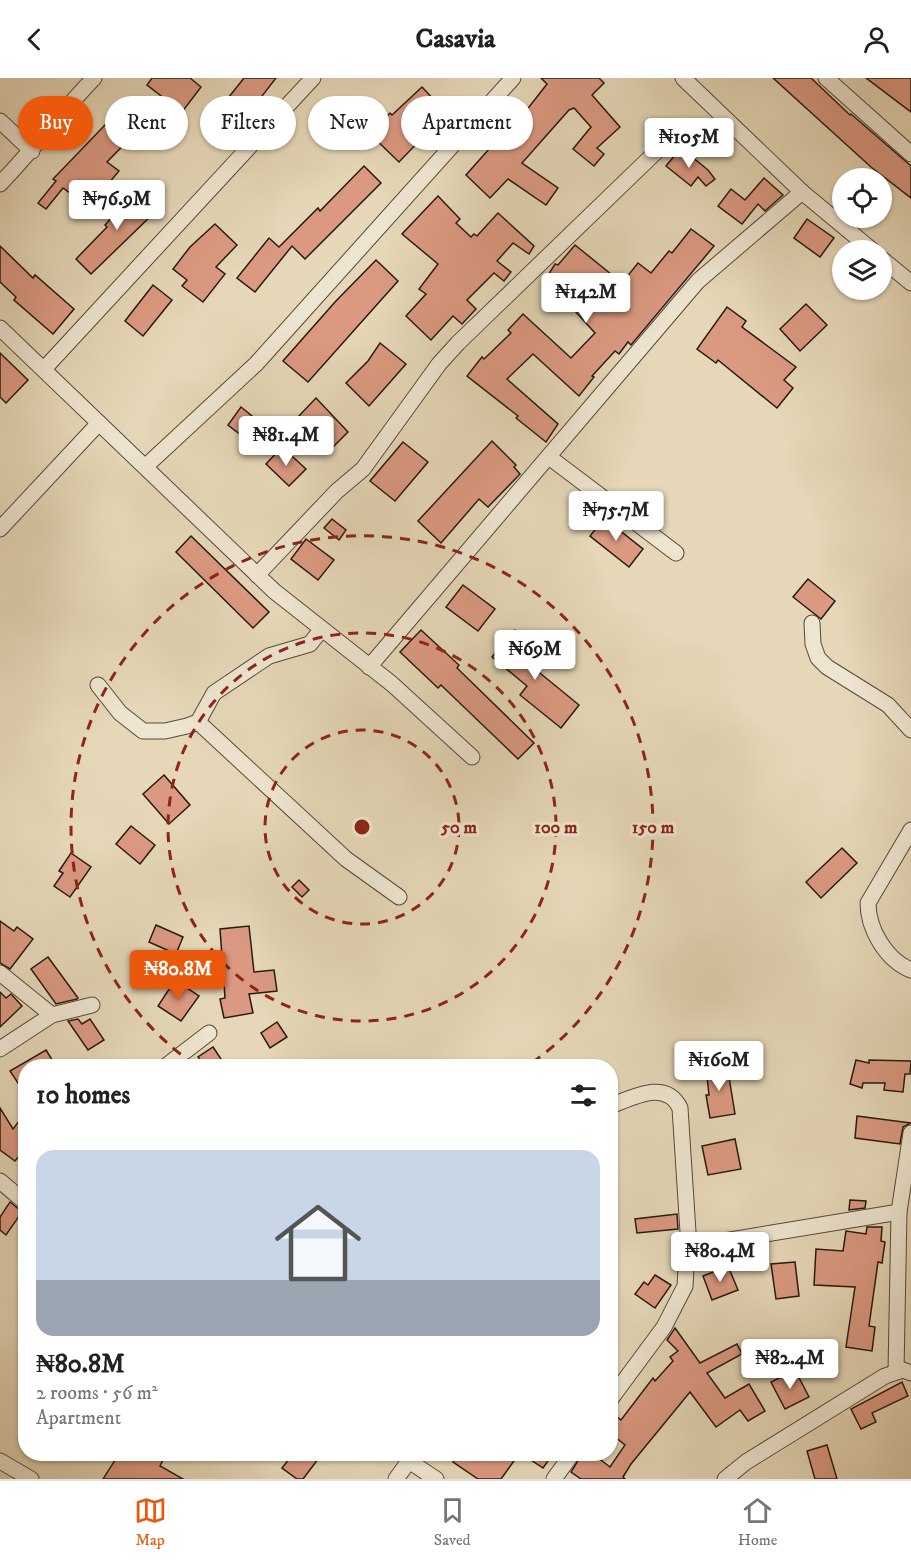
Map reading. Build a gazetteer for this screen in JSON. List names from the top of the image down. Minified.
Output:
{"page":{"header":"Casavia","chip":["Buy","Rent","Filters","New","Apartment"],"price":["₦105M","₦76.9M","₦142M","₦81.4M","₦75.7M","₦69M","₦80.8M","₦160M","₦80.4M","₦82.4M"],"heading":"10 homes","list":[{"name":"₦80.8M","note":"2 rooms · 56 m² · Apartment"}],"tabs":["Map","Saved","Home"]},"rings":["50 m","100 m","150 m"]}
